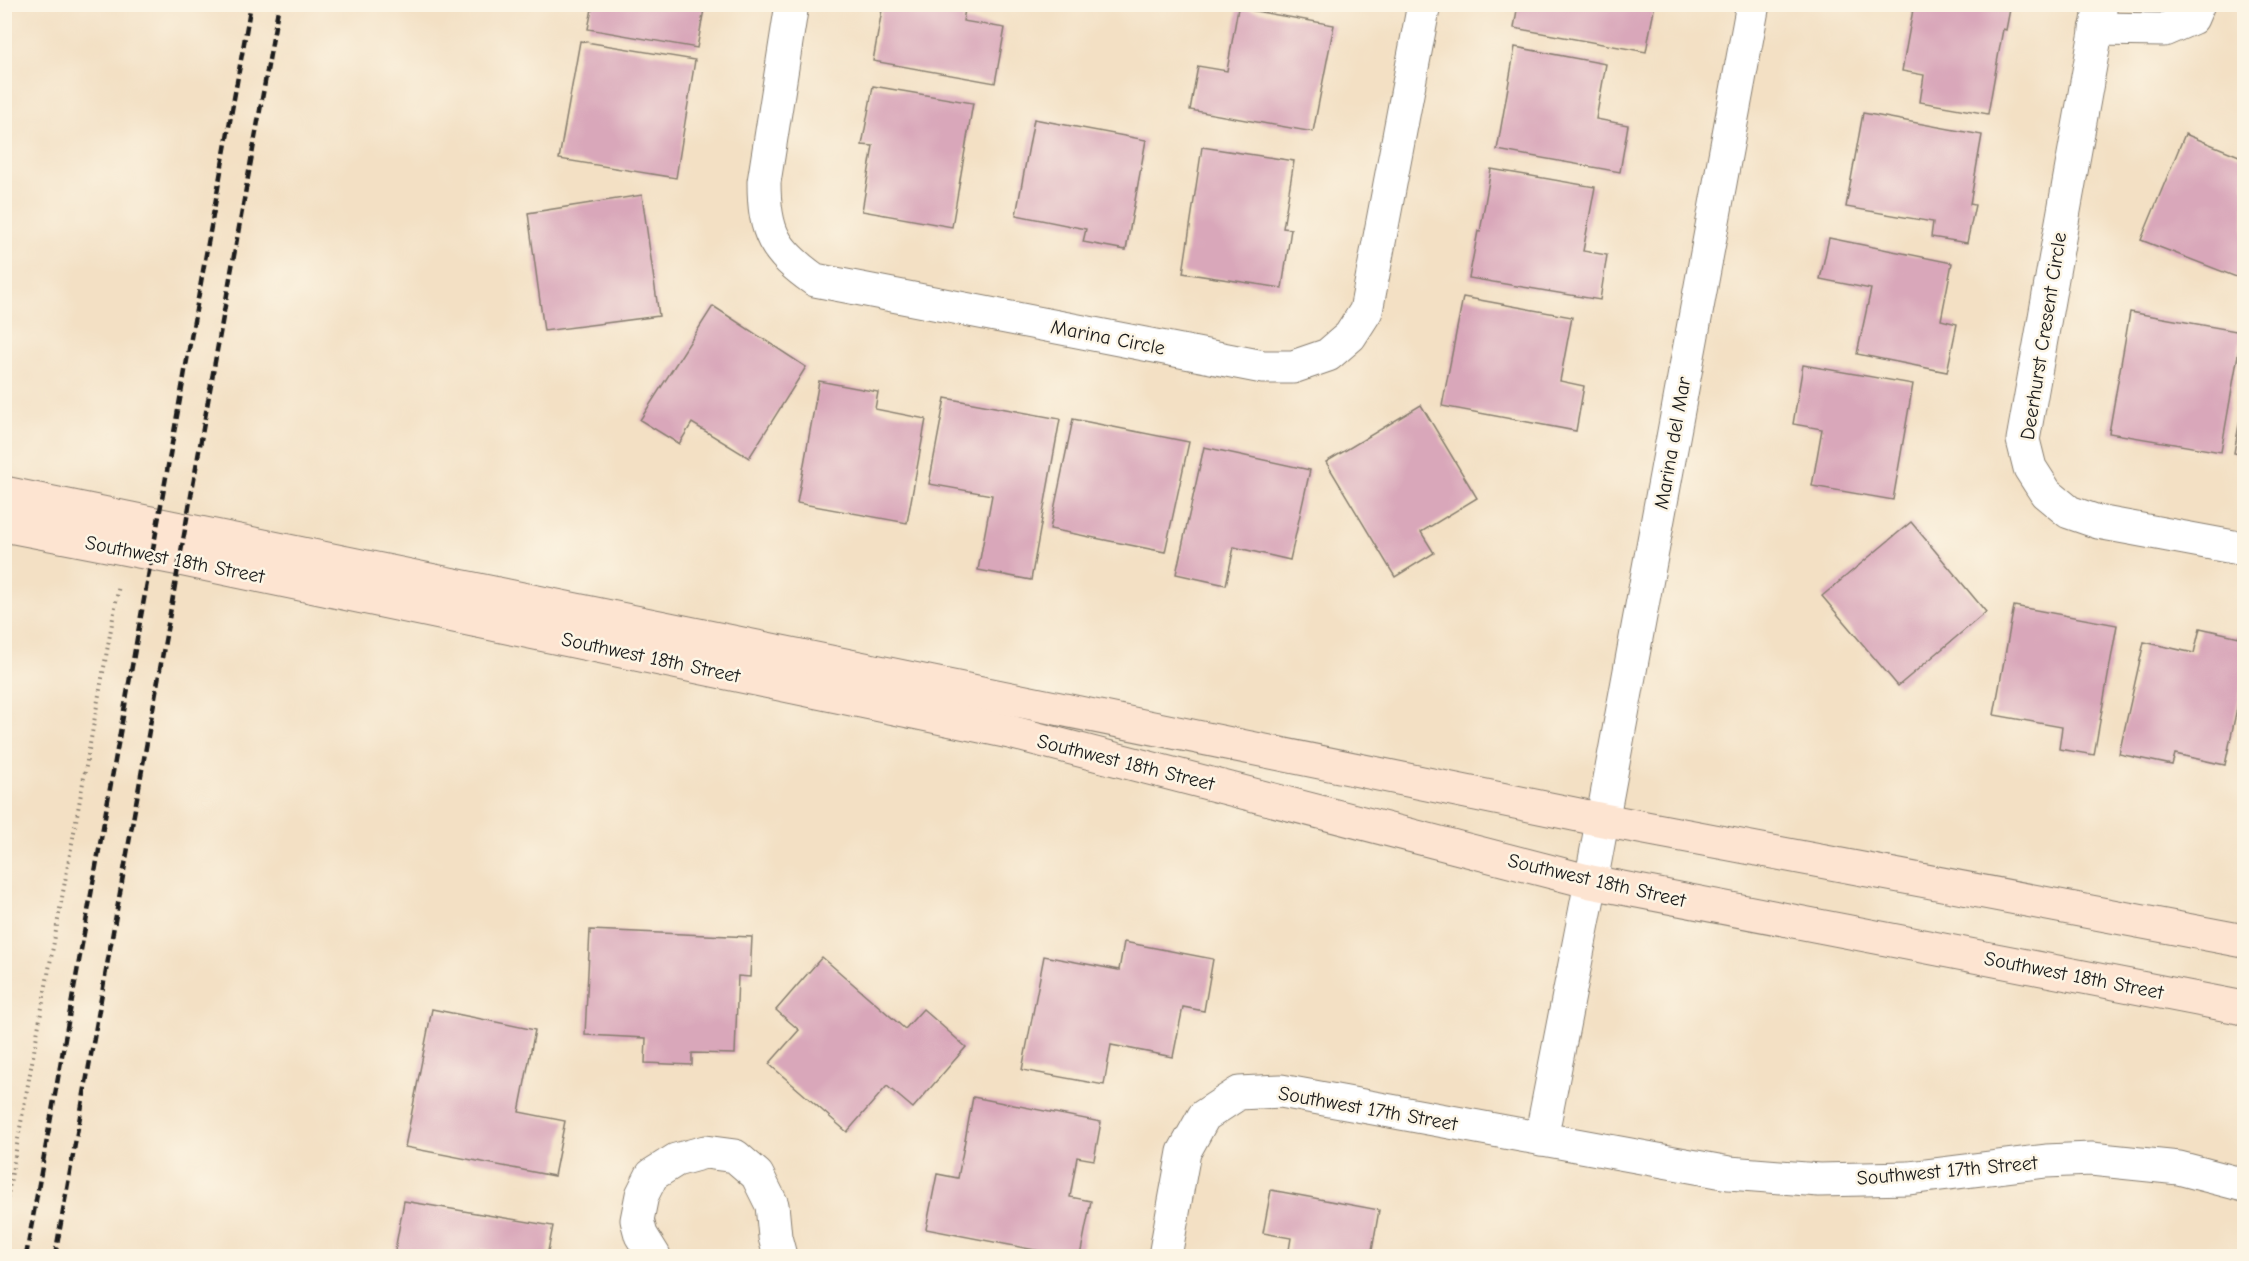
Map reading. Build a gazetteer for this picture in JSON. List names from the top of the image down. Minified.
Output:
{"streets":{"main road":["Southwest 18th Street"],"street":["Deerhurst Cresent Circle","Marina Circle","Marina del Mar","Southwest 17th Street"]},"crossings":[["Marina del Mar","Southwest 18th Street"]]}
